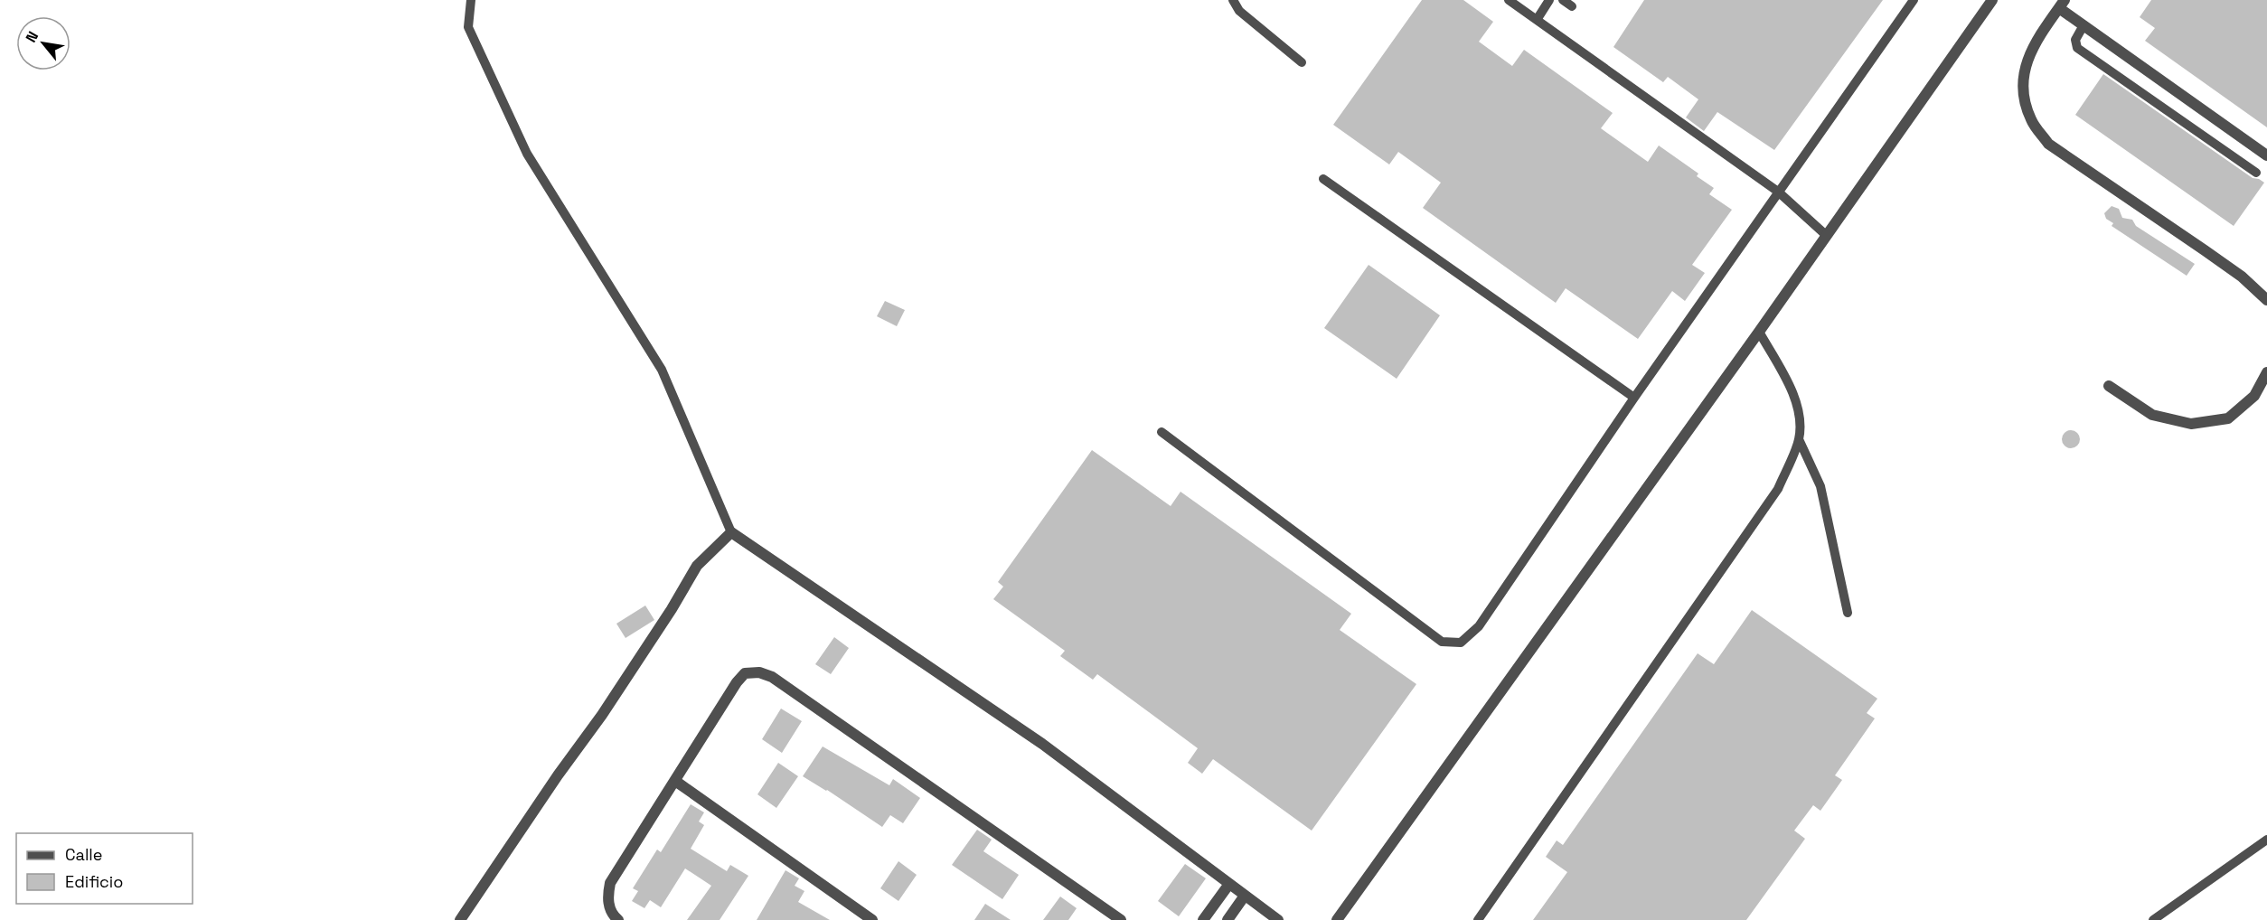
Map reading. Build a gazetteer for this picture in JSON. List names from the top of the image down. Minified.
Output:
{"legend":["Calle","Edificio"],"north":"top left"}
